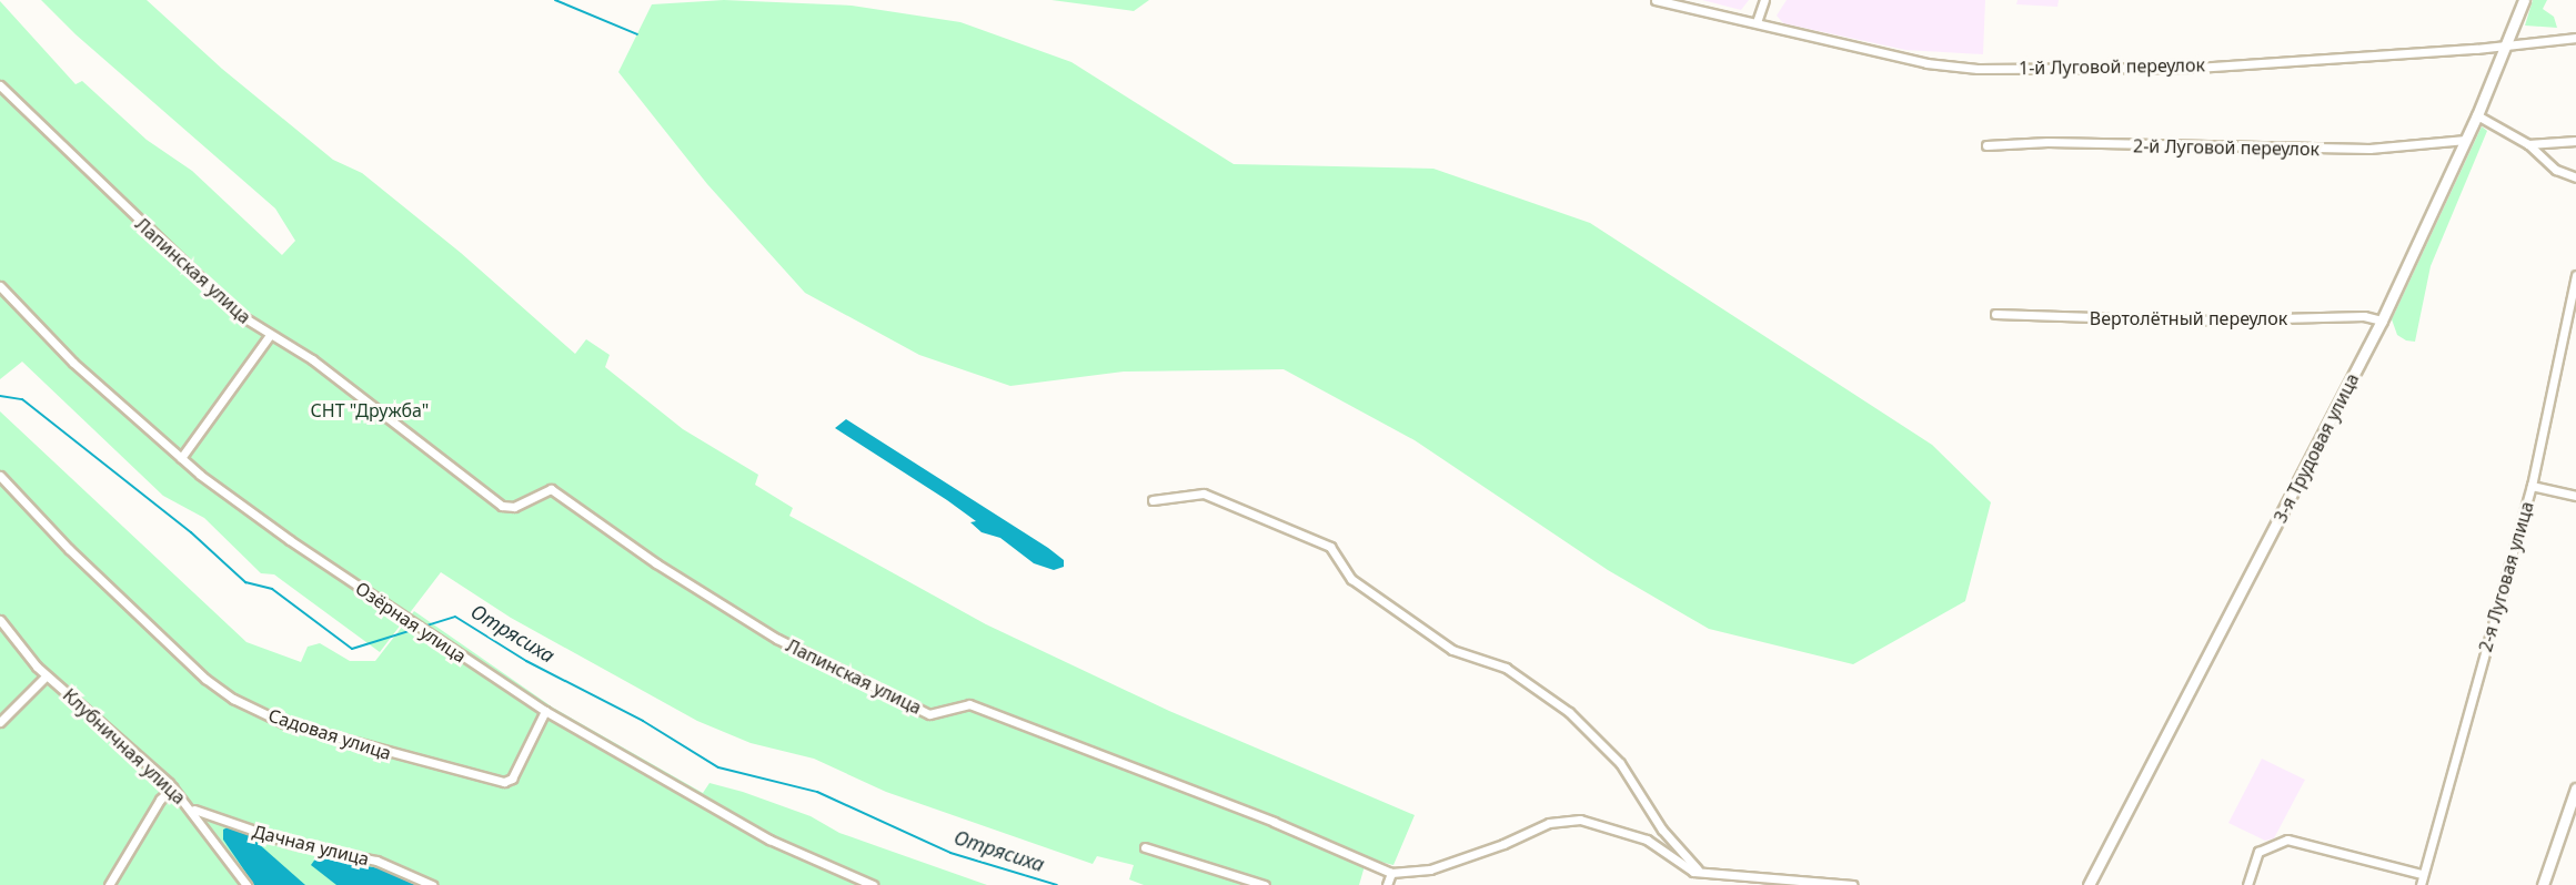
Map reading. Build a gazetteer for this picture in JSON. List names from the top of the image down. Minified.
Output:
{"streets":{"street":["1-й Луговой переулок","2-й Луговой переулок","Лапинская улица","Вертолётный переулок","3-я Трудовая улица","2-я Луговая улица","Озёрная улица","Садовая улица","Клубничная улица","Дачная улица"]},"crossings":[["1-й Луговой переулок","3-я Трудовая улица"],["2-й Луговой переулок","3-я Трудовая улица"],["Вертолётный переулок","3-я Трудовая улица"],["Озёрная улица","Садовая улица"],["Клубничная улица","Дачная улица"]],"water":["Отрясиха"],"parks":["СНТ \"Дружба\""]}
